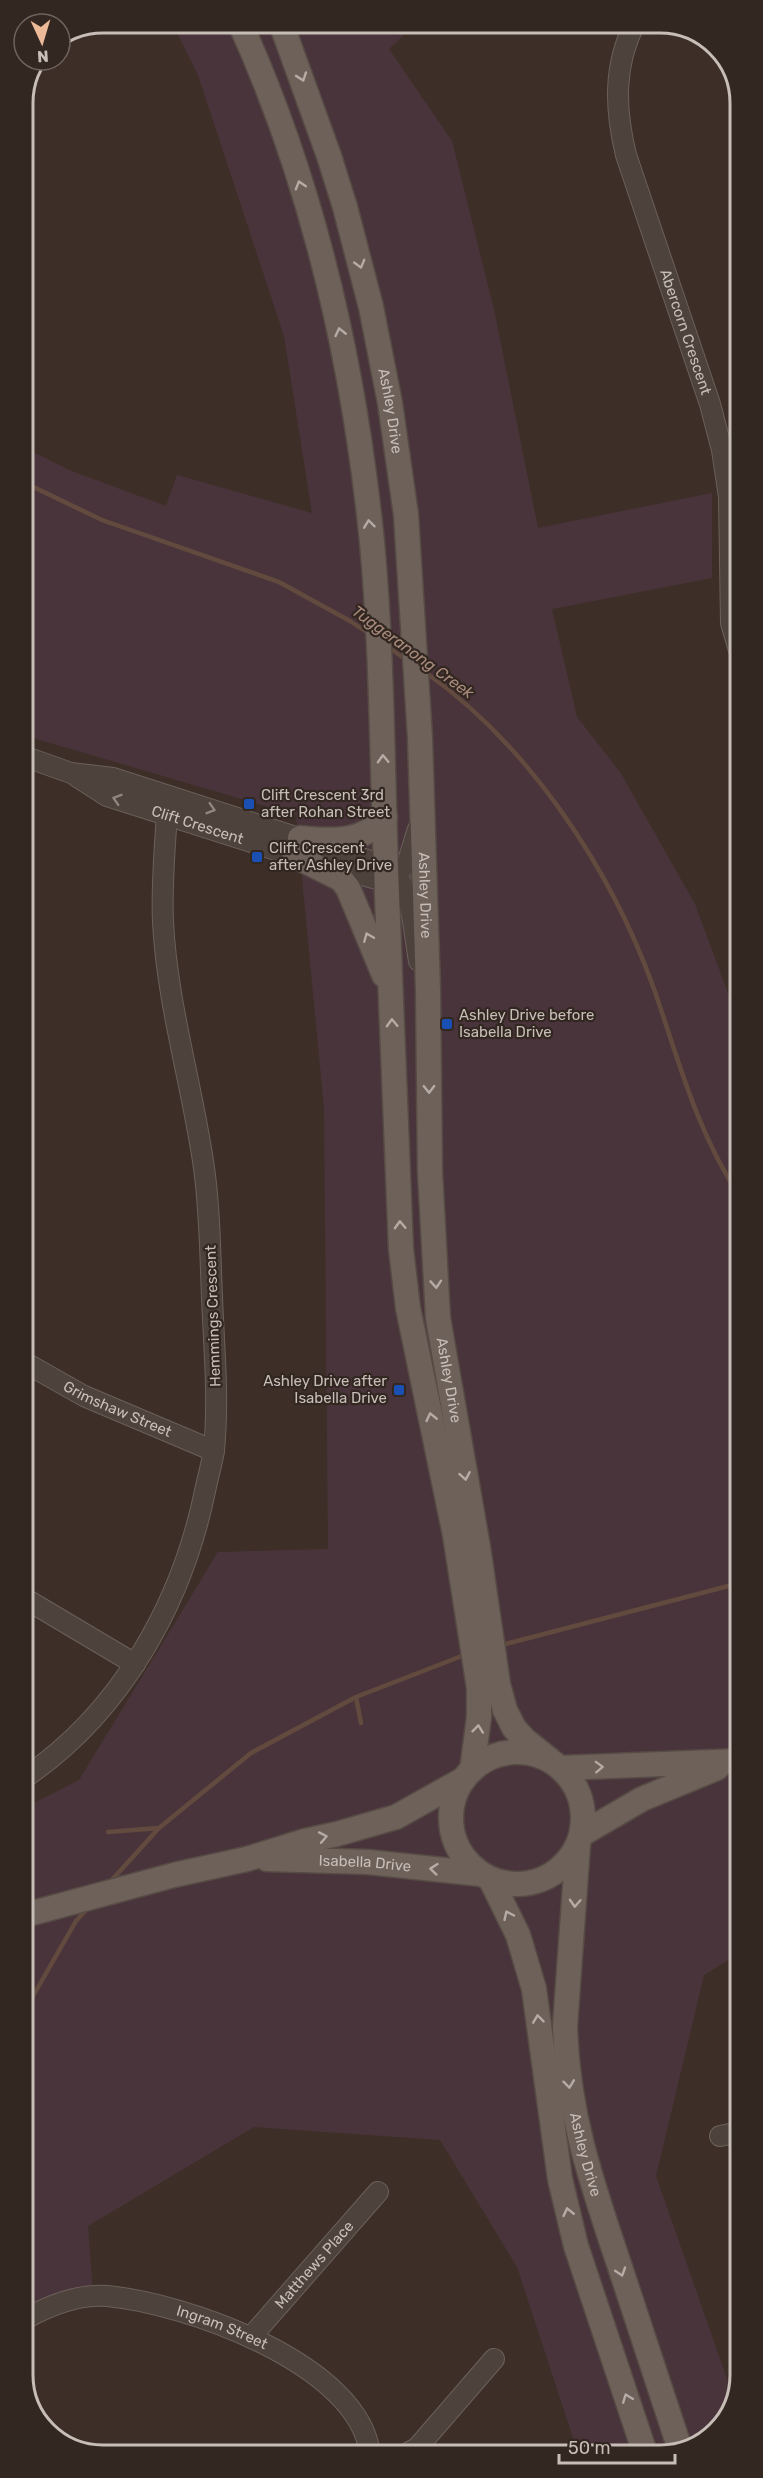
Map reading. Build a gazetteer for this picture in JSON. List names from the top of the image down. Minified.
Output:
{"streets":{"main road":["Ashley Drive","Isabella Drive"],"street":["Abercorn Crescent","Clift Crescent","Hemmings Crescent","Grimshaw Street","Matthews Place","Ingram Street"]},"crossings":[["Ashley Drive","Clift Crescent"],["Ashley Drive","Isabella Drive"],["Clift Crescent","Hemmings Crescent"],["Hemmings Crescent","Grimshaw Street"],["Matthews Place","Ingram Street"]],"water":["Tuggeranong Creek"],"places":{"transit":["Clift Crescent 3rd after Rohan Street","Clift Crescent after Ashley Drive","Ashley Drive before Isabella Drive","Ashley Drive after Isabella Drive"]},"scale_bar":"50 m","north":"bottom"}
